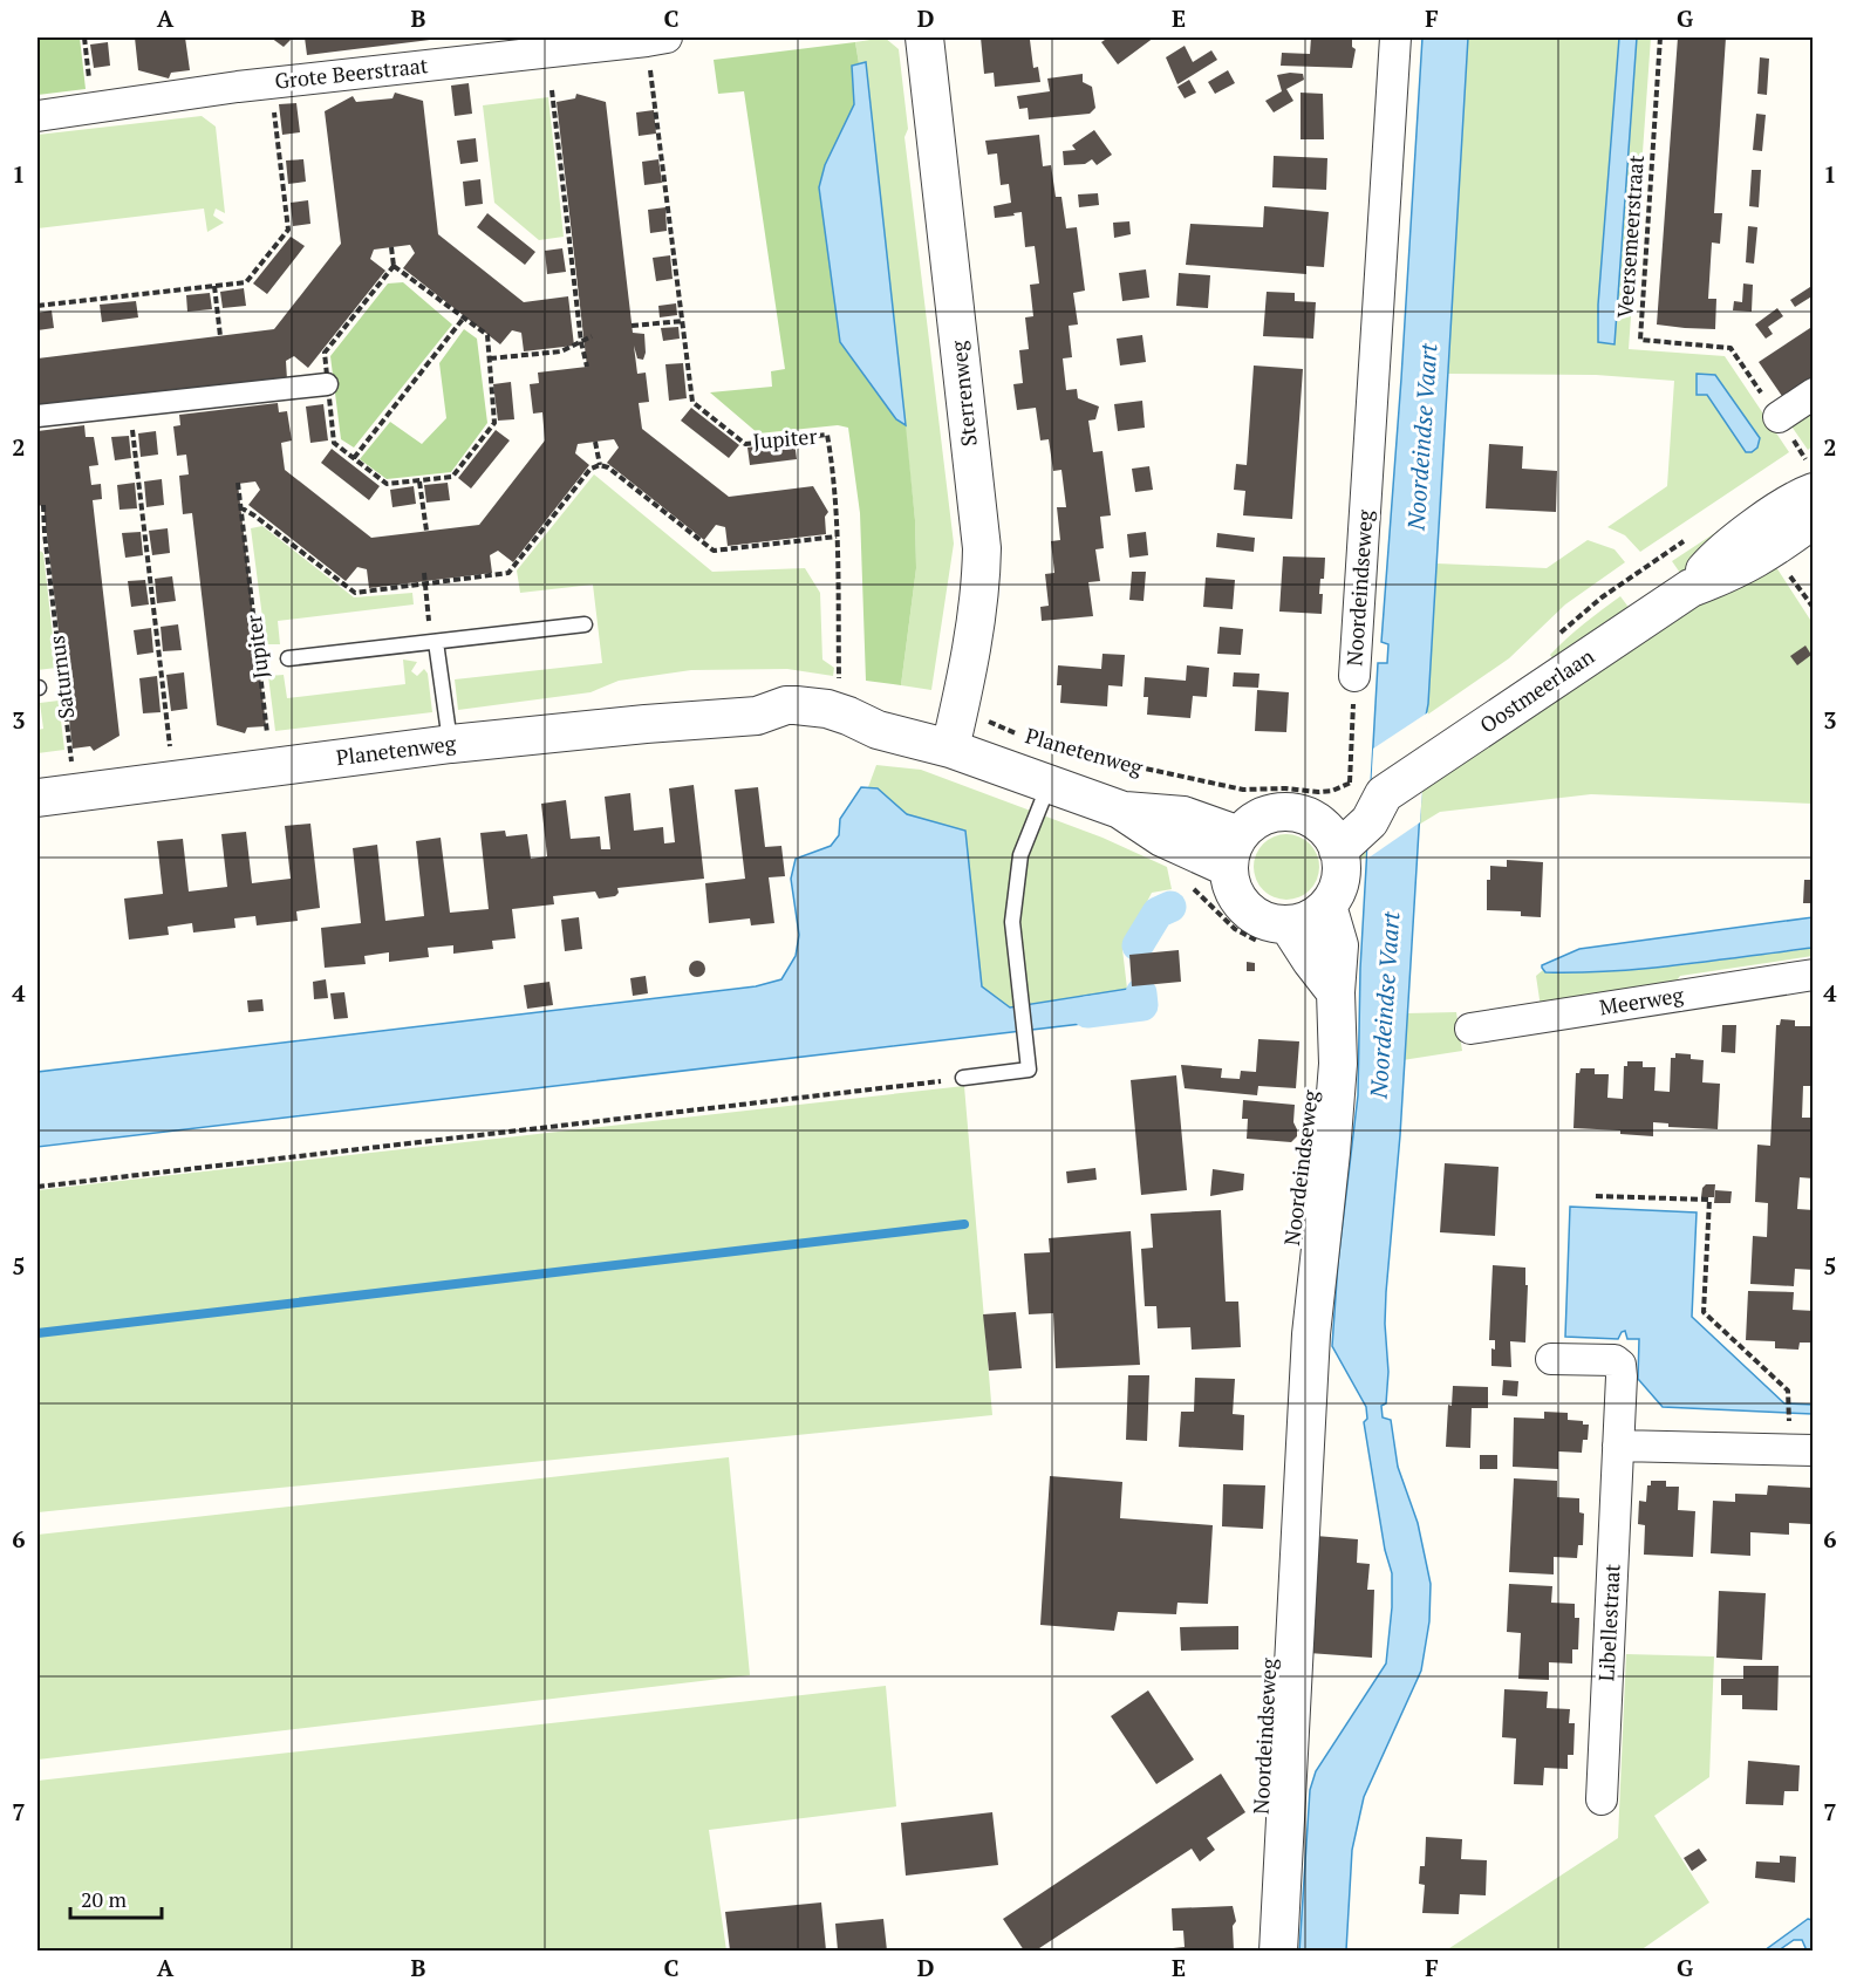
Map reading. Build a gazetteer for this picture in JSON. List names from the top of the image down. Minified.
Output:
{"streets":{"street":["Grote Beerstraat","Sterrenweg","Noordeindseweg","Oostmeerlaan","Planetenweg","Meerweg","Libellestraat"],"lane":["Jupiter"],"path":["Veersemeerstraat","Saturnus"]},"crossings":[["Grote Beerstraat","Jupiter"],["Veersemeerstraat","Oostmeerlaan"],["Sterrenweg","Planetenweg"],["Noordeindseweg","Oostmeerlaan"],["Noordeindseweg","Planetenweg"],["Oostmeerlaan","Planetenweg"]],"water":["Noordeindse Vaart"],"scale_bar":"20 m","grid":{"columns":["A","B","C","D","E","F","G"],"rows":["1","2","3","4","5","6","7"]}}
